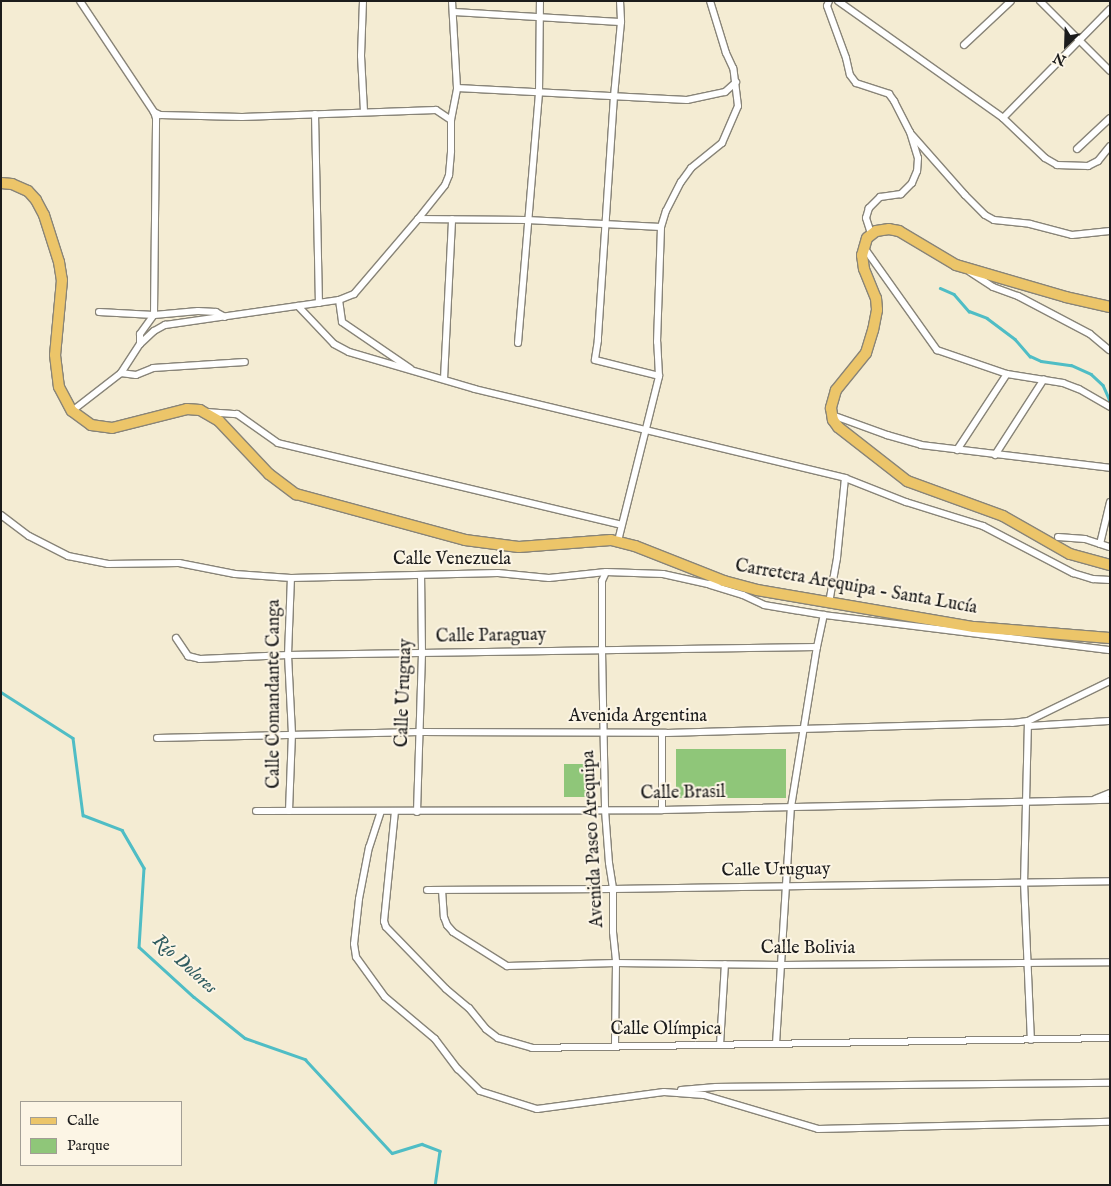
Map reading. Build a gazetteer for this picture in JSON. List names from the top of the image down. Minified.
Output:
{"streets":{"main road":["Carretera Arequipa - Santa Lucía"],"street":["Calle Venezuela","Calle Paraguay","Calle Uruguay","Calle Comandante Canga","Avenida Argentina","Calle Brasil","Avenida Paseo Arequipa","Calle Bolivia","Calle Olímpica"]},"crossings":[["Calle Venezuela","Carretera Arequipa - Santa Lucía"],["Calle Venezuela","Calle Uruguay"],["Calle Venezuela","Calle Comandante Canga"],["Calle Venezuela","Avenida Paseo Arequipa"],["Calle Paraguay","Calle Uruguay"],["Calle Paraguay","Calle Comandante Canga"],["Calle Paraguay","Avenida Paseo Arequipa"],["Calle Uruguay","Avenida Argentina"],["Calle Uruguay","Calle Brasil"],["Calle Uruguay","Avenida Paseo Arequipa"],["Calle Uruguay","Calle Bolivia"],["Calle Comandante Canga","Avenida Argentina"],["Calle Comandante Canga","Calle Brasil"],["Avenida Argentina","Avenida Paseo Arequipa"],["Calle Brasil","Avenida Paseo Arequipa"],["Calle Brasil","Calle Olímpica"],["Avenida Paseo Arequipa","Calle Bolivia"],["Avenida Paseo Arequipa","Calle Olímpica"]],"water":["Río Dolores"],"legend":["Calle","Parque"],"north":"bottom left"}
